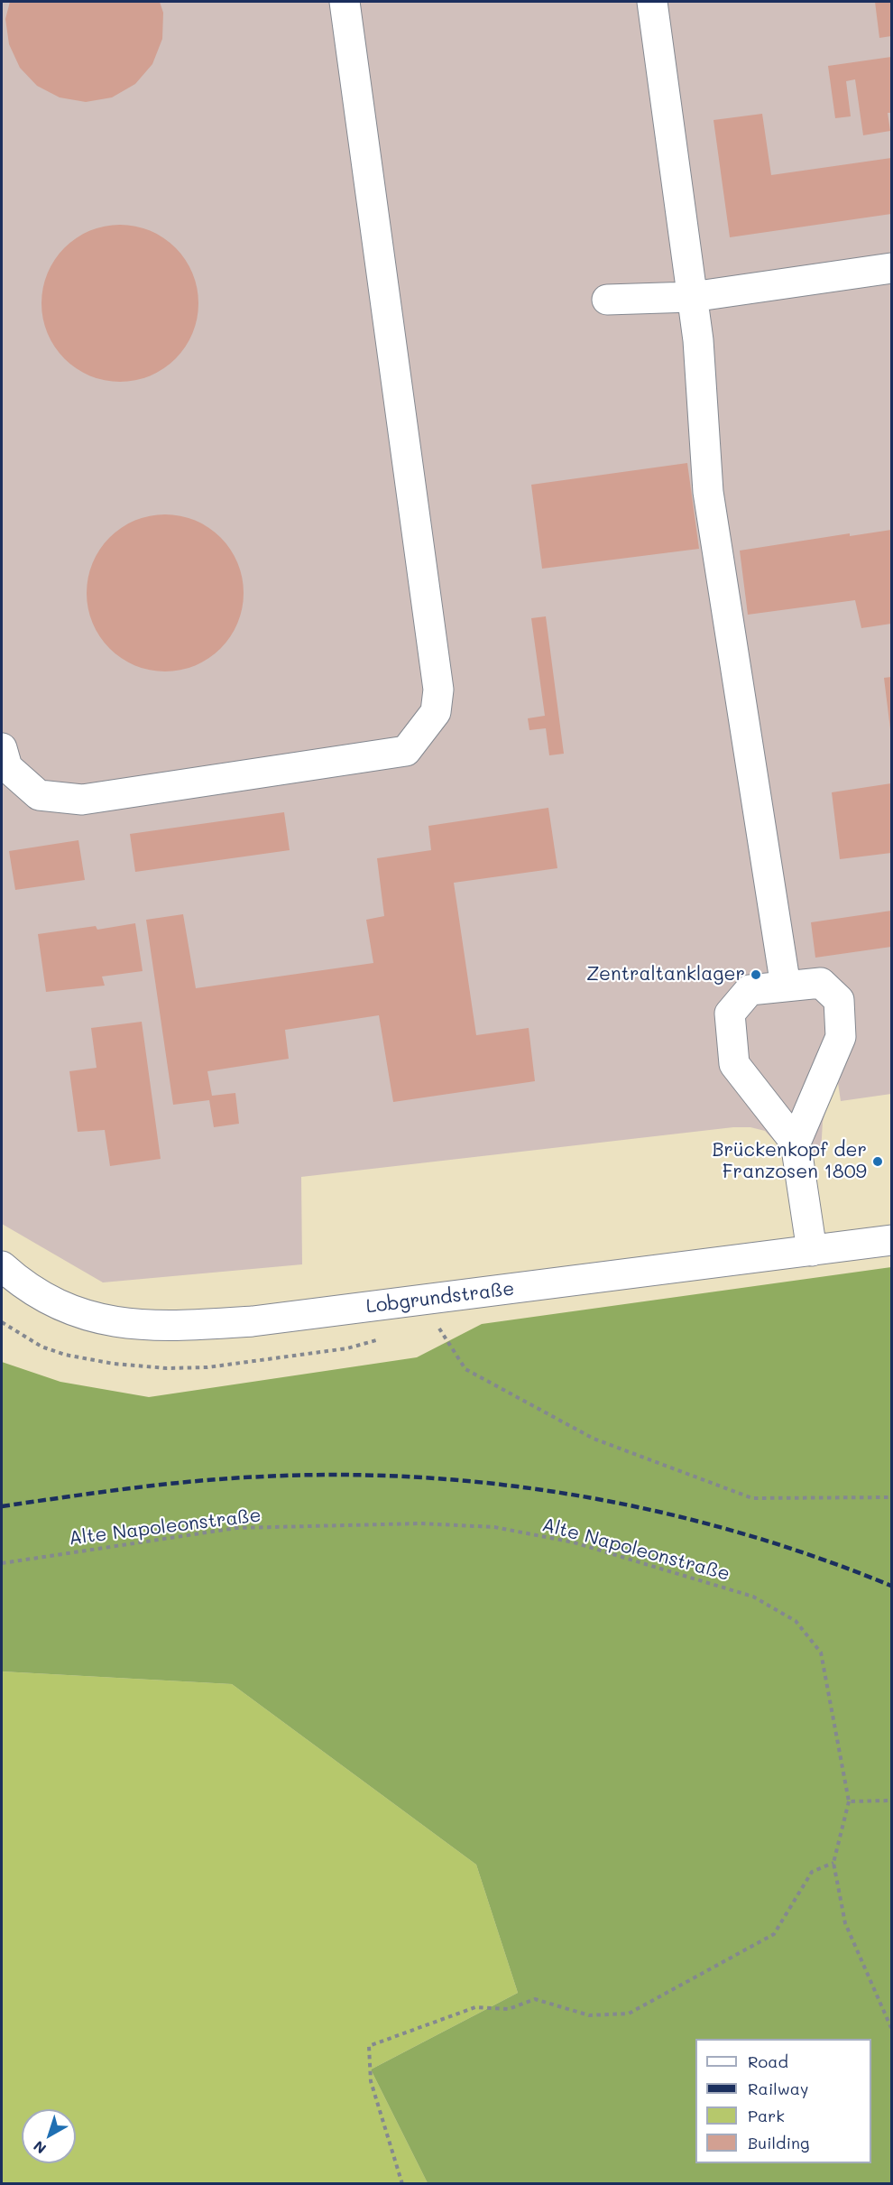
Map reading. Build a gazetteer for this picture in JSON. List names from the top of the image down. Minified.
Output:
{"streets":{"street":["Lobgrundstraße"],"path":["Alte Napoleonstraße"]},"places":["Zentraltanklager","Brückenkopf der Franzosen 1809"],"legend":["Road","Railway","Park","Building"],"north":"bottom left"}
